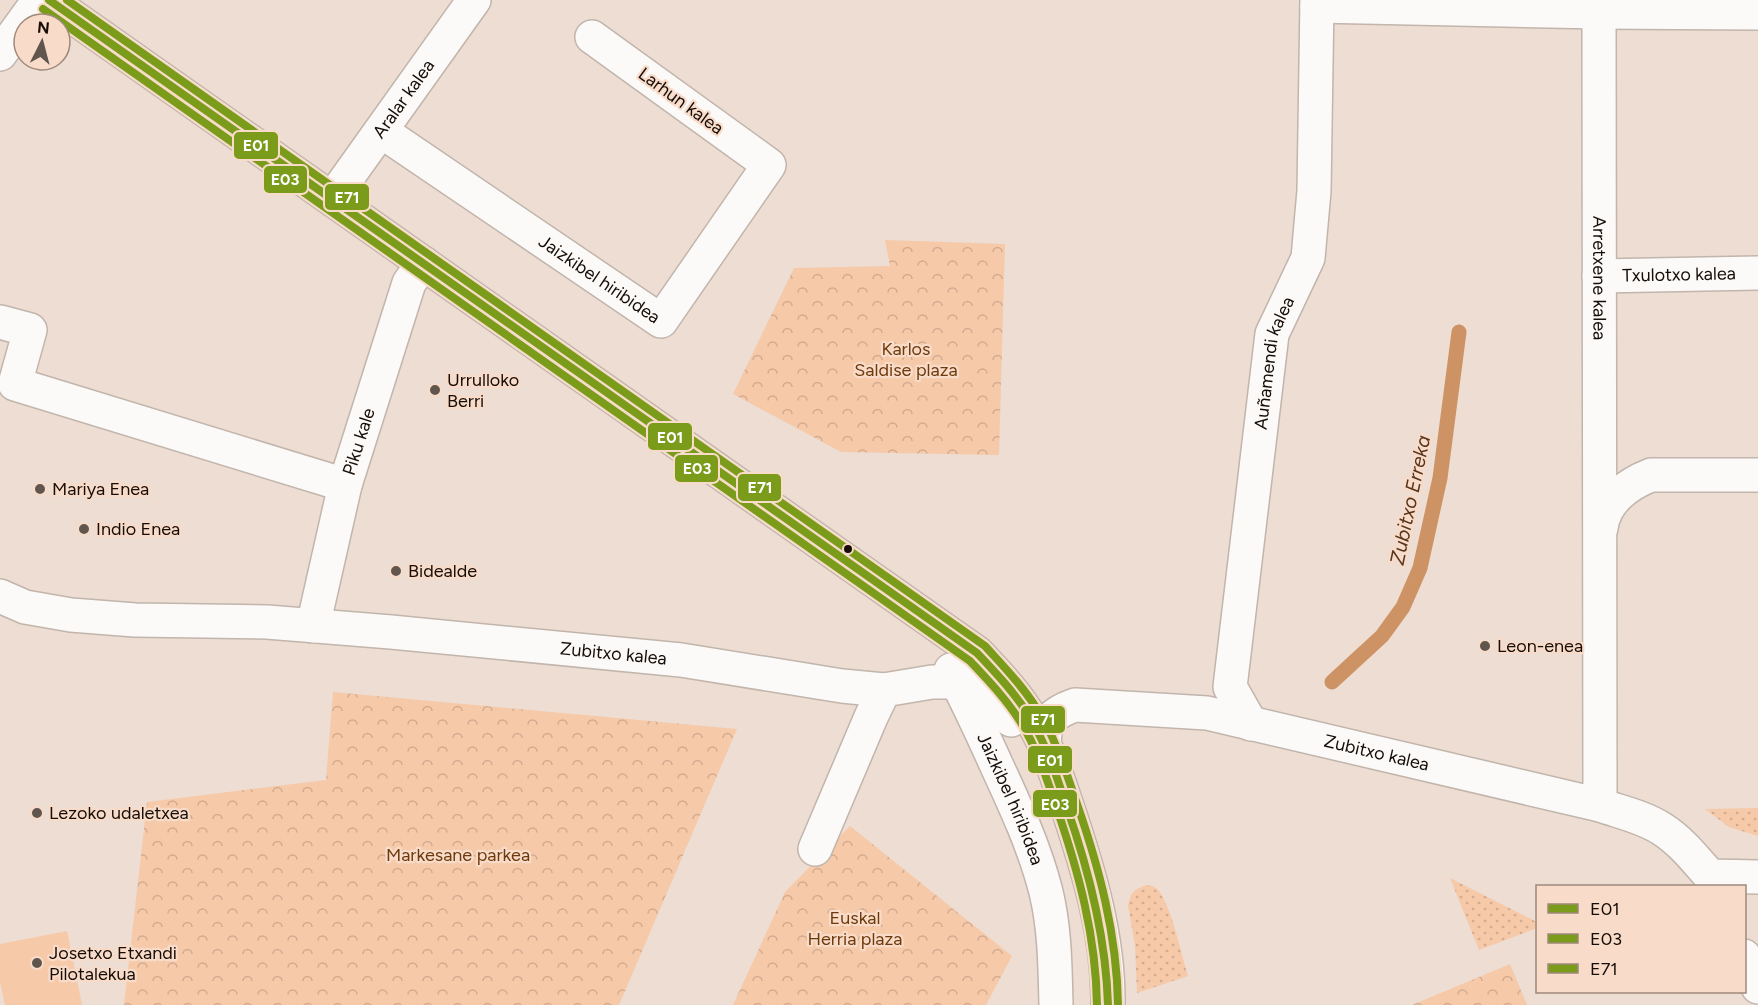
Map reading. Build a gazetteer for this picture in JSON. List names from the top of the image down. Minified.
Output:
{"streets":{"street":["Aralar kalea","Larhun kalea","Txulotxo kalea","Jaizkibel hiribidea","Arretxene kalea","Auñamendi kalea","Piku kale","Zubitxo kalea"]},"crossings":[["Aralar kalea","Jaizkibel hiribidea"],["Larhun kalea","Jaizkibel hiribidea"],["Txulotxo kalea","Arretxene kalea"],["Jaizkibel hiribidea","Piku kale"],["Jaizkibel hiribidea","Zubitxo kalea"],["Arretxene kalea","Zubitxo kalea"],["Auñamendi kalea","Zubitxo kalea"],["Piku kale","Zubitxo kalea"]],"water":["Zubitxo Erreka"],"parks":["Karlos Saldise plaza","Markesane parkea","Euskal Herria plaza"],"places":["Urrulloko Berri","Mariya Enea","Indio Enea","Bidealde","Leon-enea","Lezoko udaletxea","Josetxo Etxandi Pilotalekua"],"lines":["transit line E01","transit line E71","transit line E03"],"legend":["E01","E03","E71"],"north":"top"}
